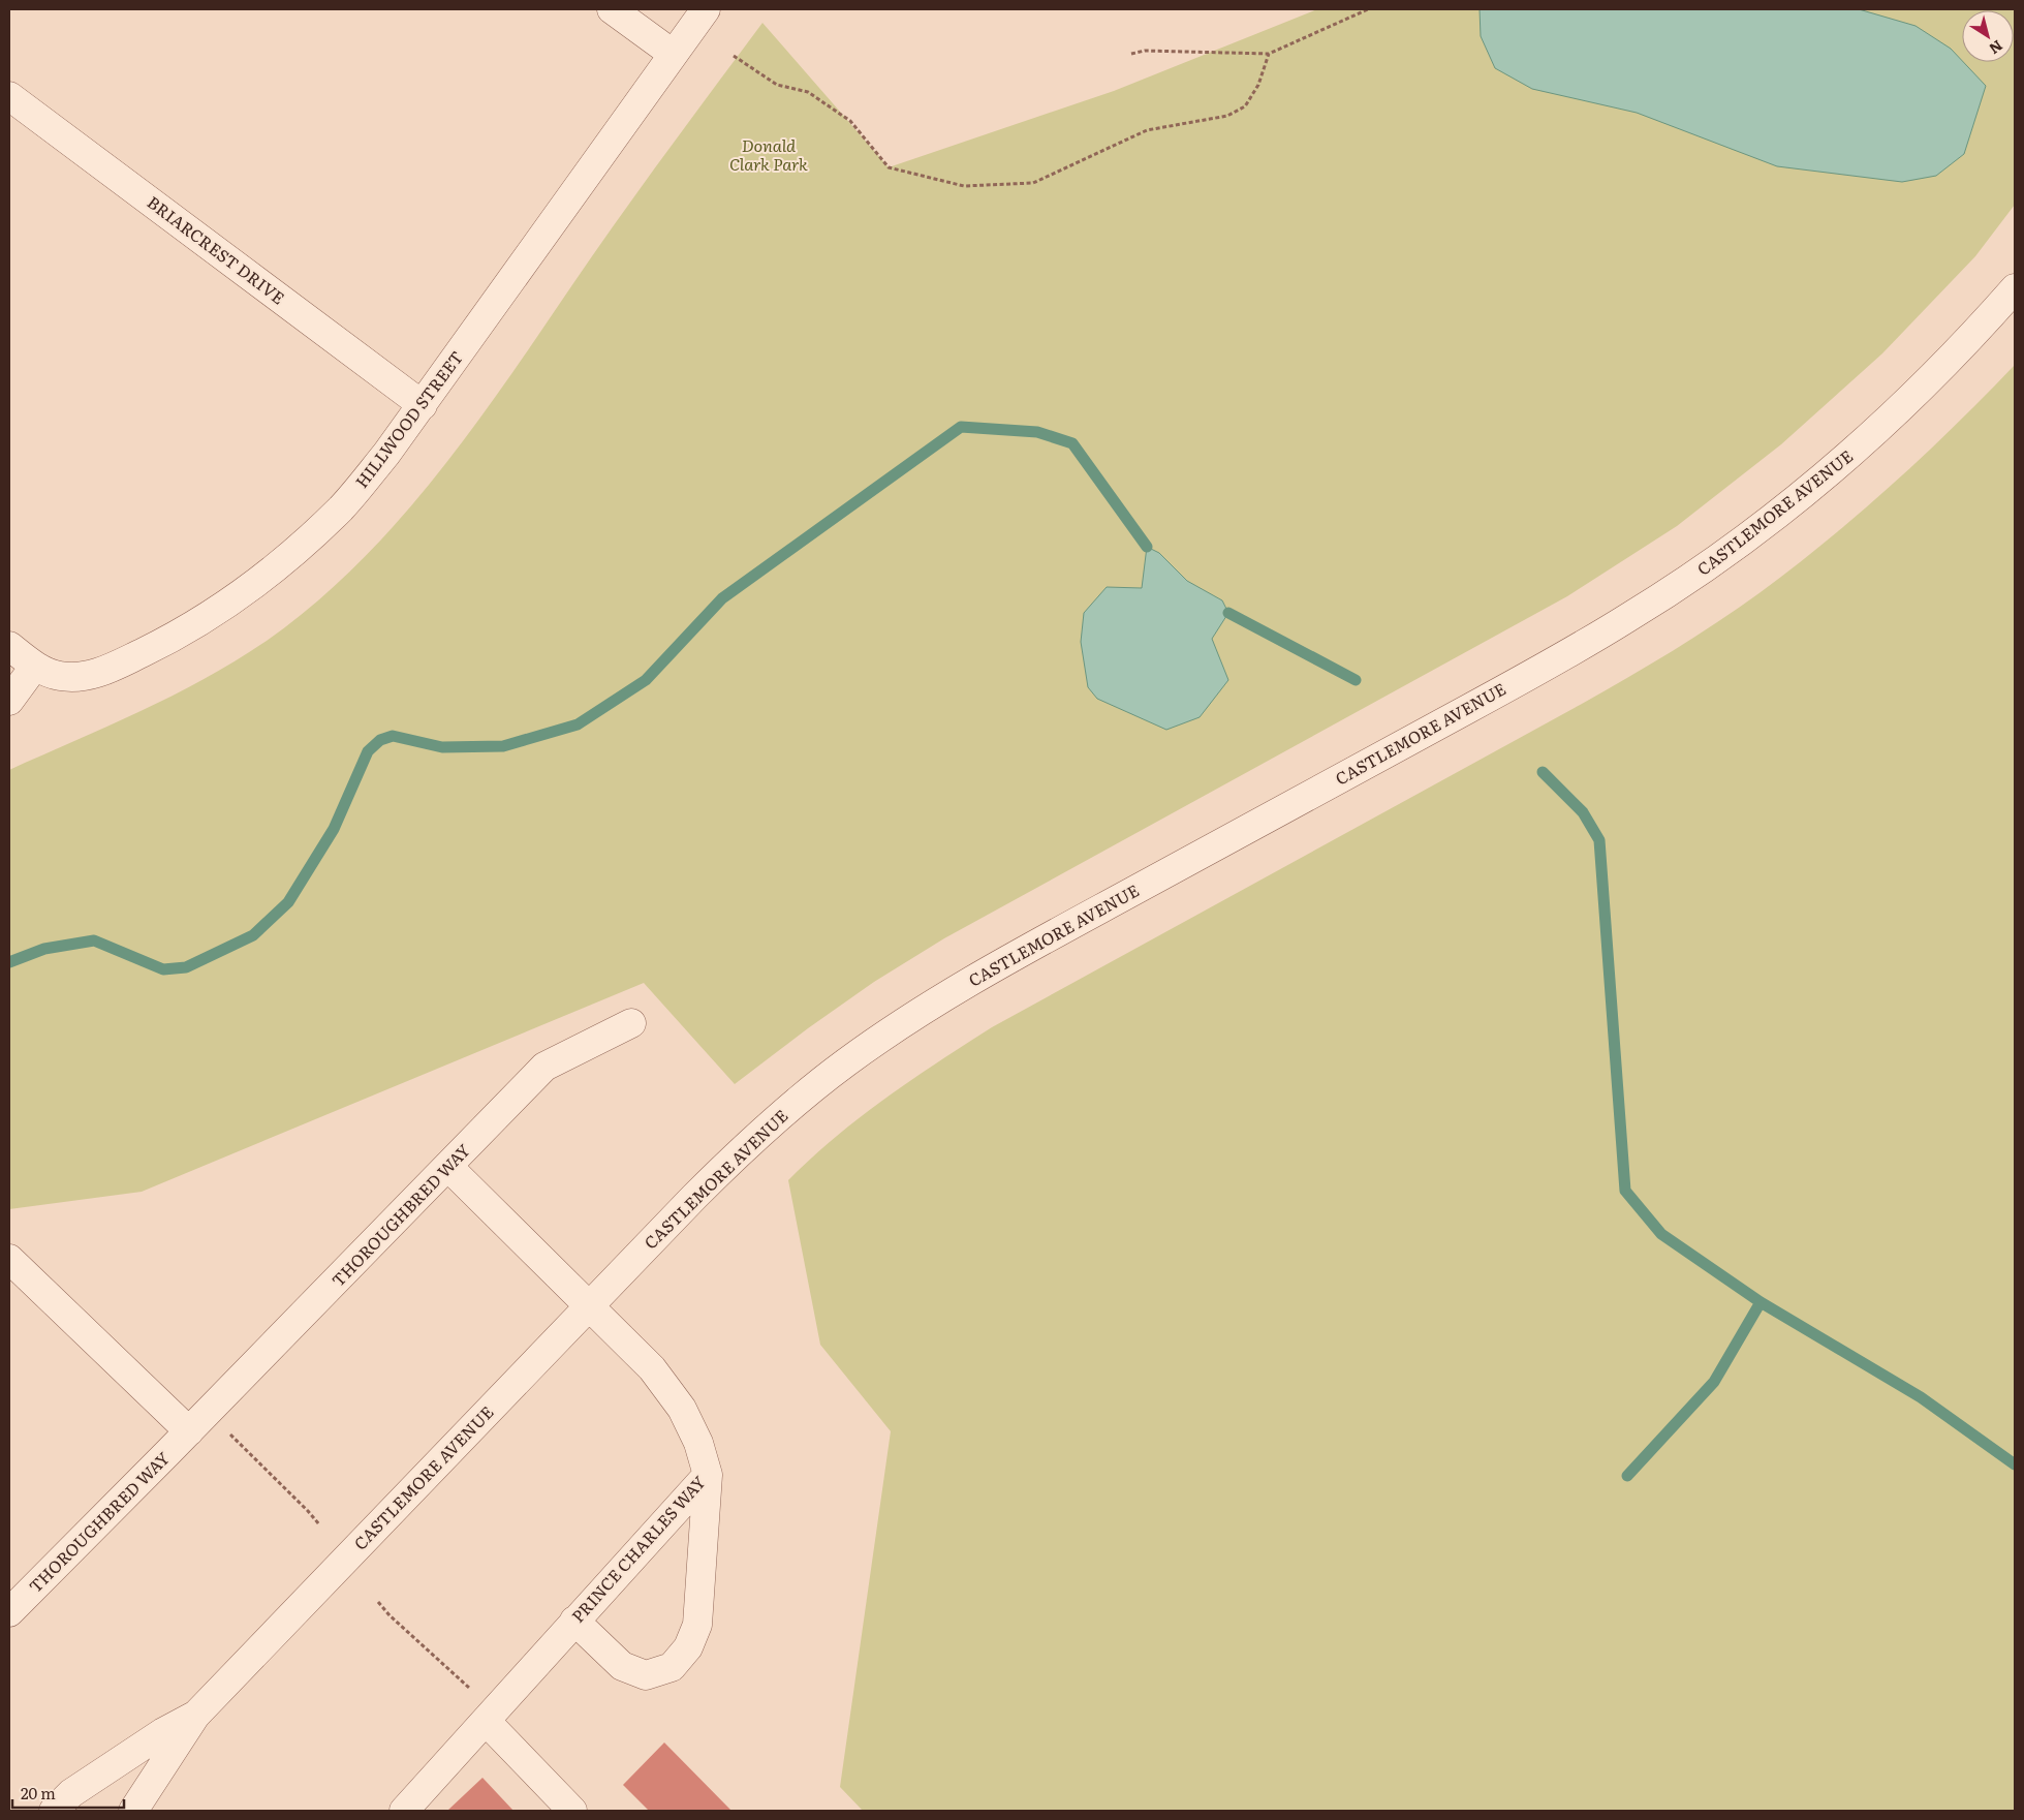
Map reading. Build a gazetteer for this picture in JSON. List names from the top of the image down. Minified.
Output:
{"streets":{"street":["BRIARCREST DRIVE","HILLWOOD STREET","CASTLEMORE AVENUE","THOROUGHBRED WAY","PRINCE CHARLES WAY"]},"crossings":[["BRIARCREST DRIVE","HILLWOOD STREET"],["CASTLEMORE AVENUE","PRINCE CHARLES WAY"],["THOROUGHBRED WAY","PRINCE CHARLES WAY"]],"parks":["Donald Clark Park"],"scale_bar":"20 m","north":"bottom right"}
